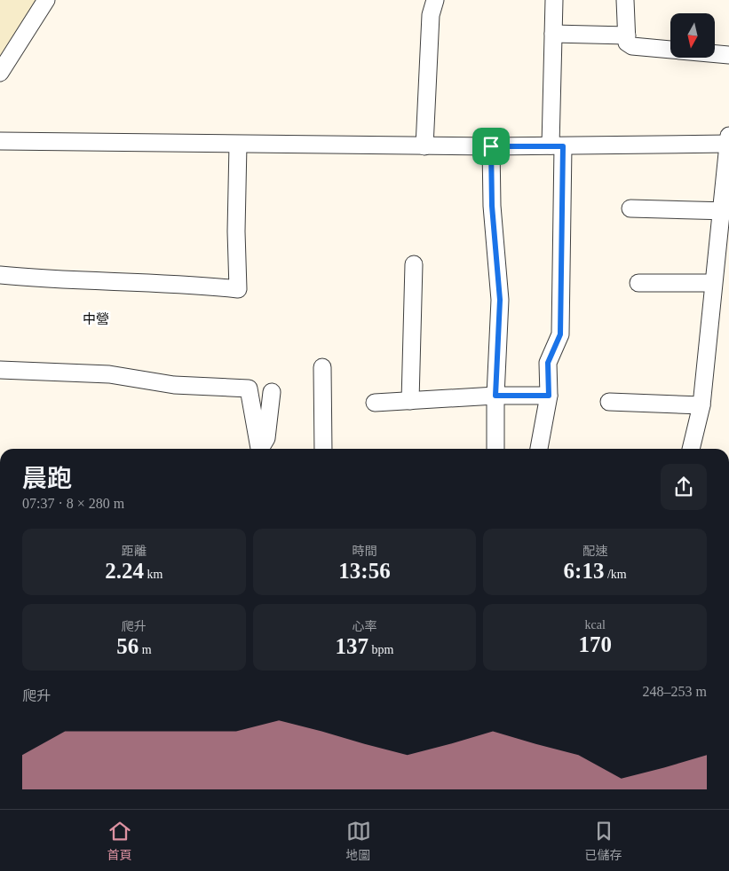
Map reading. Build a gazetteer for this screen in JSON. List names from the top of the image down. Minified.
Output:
{"districts":["中營"],"north":"bottom","page":{"heading":["晨跑","07:37 · 8 × 280 m"],"stats":[["距離","2.24 km"],["時間","13:56"],["配速","6:13 /km"],["爬升","56 m"],["心率","137 bpm"],["kcal","170"]],"chart":["爬升","248–253 m"],"tabs":["首頁","地圖","已儲存"]}}
